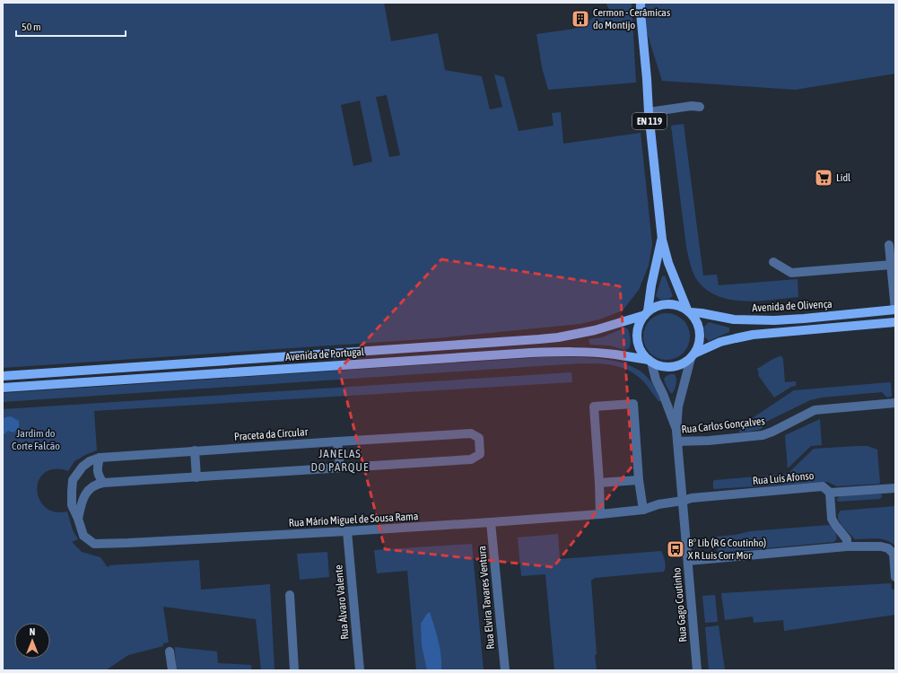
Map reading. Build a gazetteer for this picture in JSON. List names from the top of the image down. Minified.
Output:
{"streets":{"main road":["EN 119","Avenida de Olivença","Avenida de Portugal"],"street":["Rua Carlos Gonçalves","Praceta da Circular","Rua Luís Afonso","Rua Mário Miguel de Sousa Rama","Rua Elvira Tavares Ventura","Rua Álvaro Valente","Rua Gago Coutinho"]},"crossings":[["EN 119","Avenida de Olivença"],["EN 119","Avenida de Portugal"],["EN 119","Rua Gago Coutinho"],["Avenida de Olivença","Avenida de Portugal"],["Avenida de Olivença","Rua Gago Coutinho"],["Avenida de Portugal","Rua Gago Coutinho"],["Rua Carlos Gonçalves","Rua Gago Coutinho"],["Praceta da Circular","Rua Mário Miguel de Sousa Rama"],["Rua Luís Afonso","Rua Mário Miguel de Sousa Rama"],["Rua Luís Afonso","Rua Gago Coutinho"],["Rua Mário Miguel de Sousa Rama","Rua Elvira Tavares Ventura"],["Rua Mário Miguel de Sousa Rama","Rua Álvaro Valente"],["Rua Mário Miguel de Sousa Rama","Rua Gago Coutinho"]],"districts":["JANELAS DO PARQUE"],"parks":["Jardim do Corte Falcão"],"places":{"building":["Cermon - Cerâmicas do Montijo"],"supermarket":["Lidl"],"bus stop":["Bº Lib (R G Coutinho) X R Luis Corr Mor"]},"scale_bar":"50 m","north":"top"}
